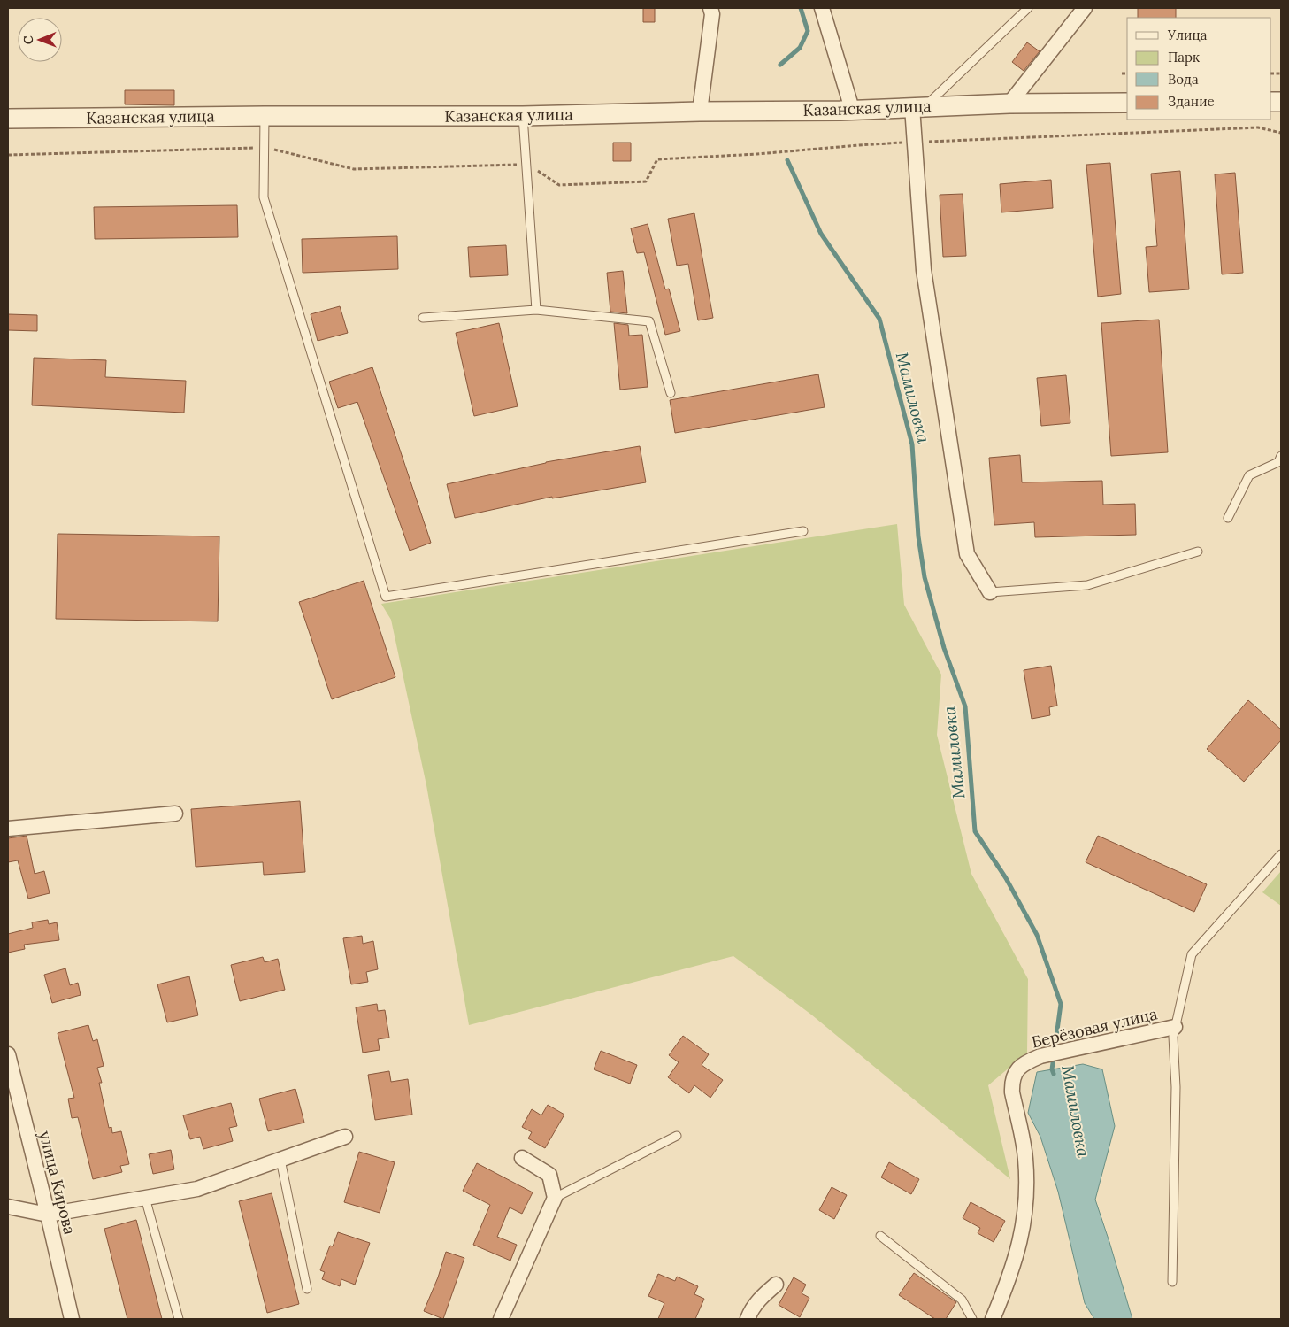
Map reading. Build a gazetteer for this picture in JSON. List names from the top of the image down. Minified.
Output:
{"streets":{"street":["Казанская улица","Берёзовая улица","улица Кирова"]},"water":["Мамиловка"],"legend":["Улица","Парк","Вода","Здание"],"north":"left"}
